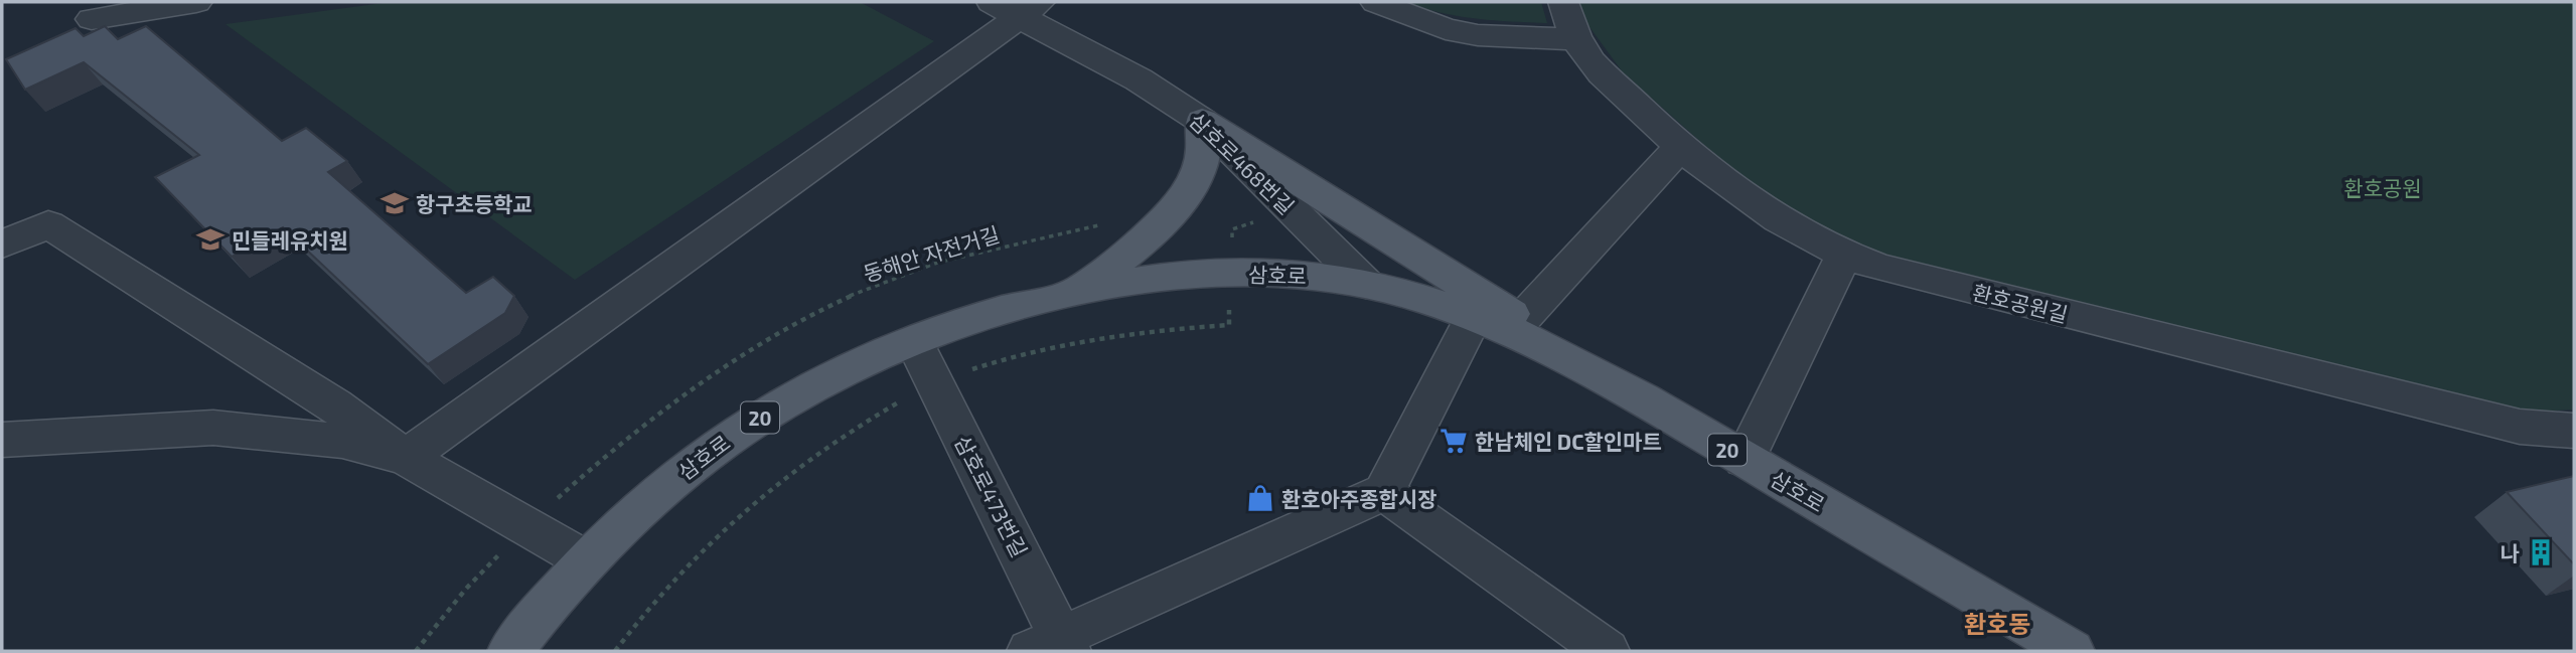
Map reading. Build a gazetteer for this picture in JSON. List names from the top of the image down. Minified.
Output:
{"streets":{"main road":["삼호로","20"],"street":["삼호로468번길","환호공원길","삼호로473번길"],"path":["동해안 자전거길"]},"crossings":[["삼호로468번길","삼호로"],["삼호로","삼호로473번길"]],"districts":["환호동"],"parks":["환호공원"],"places":{"school or university":["항구초등학교","민들레유치원"],"supermarket":["한남체인 DC할인마트"],"shop":["환호아주종합시장"],"building":["나"]}}
